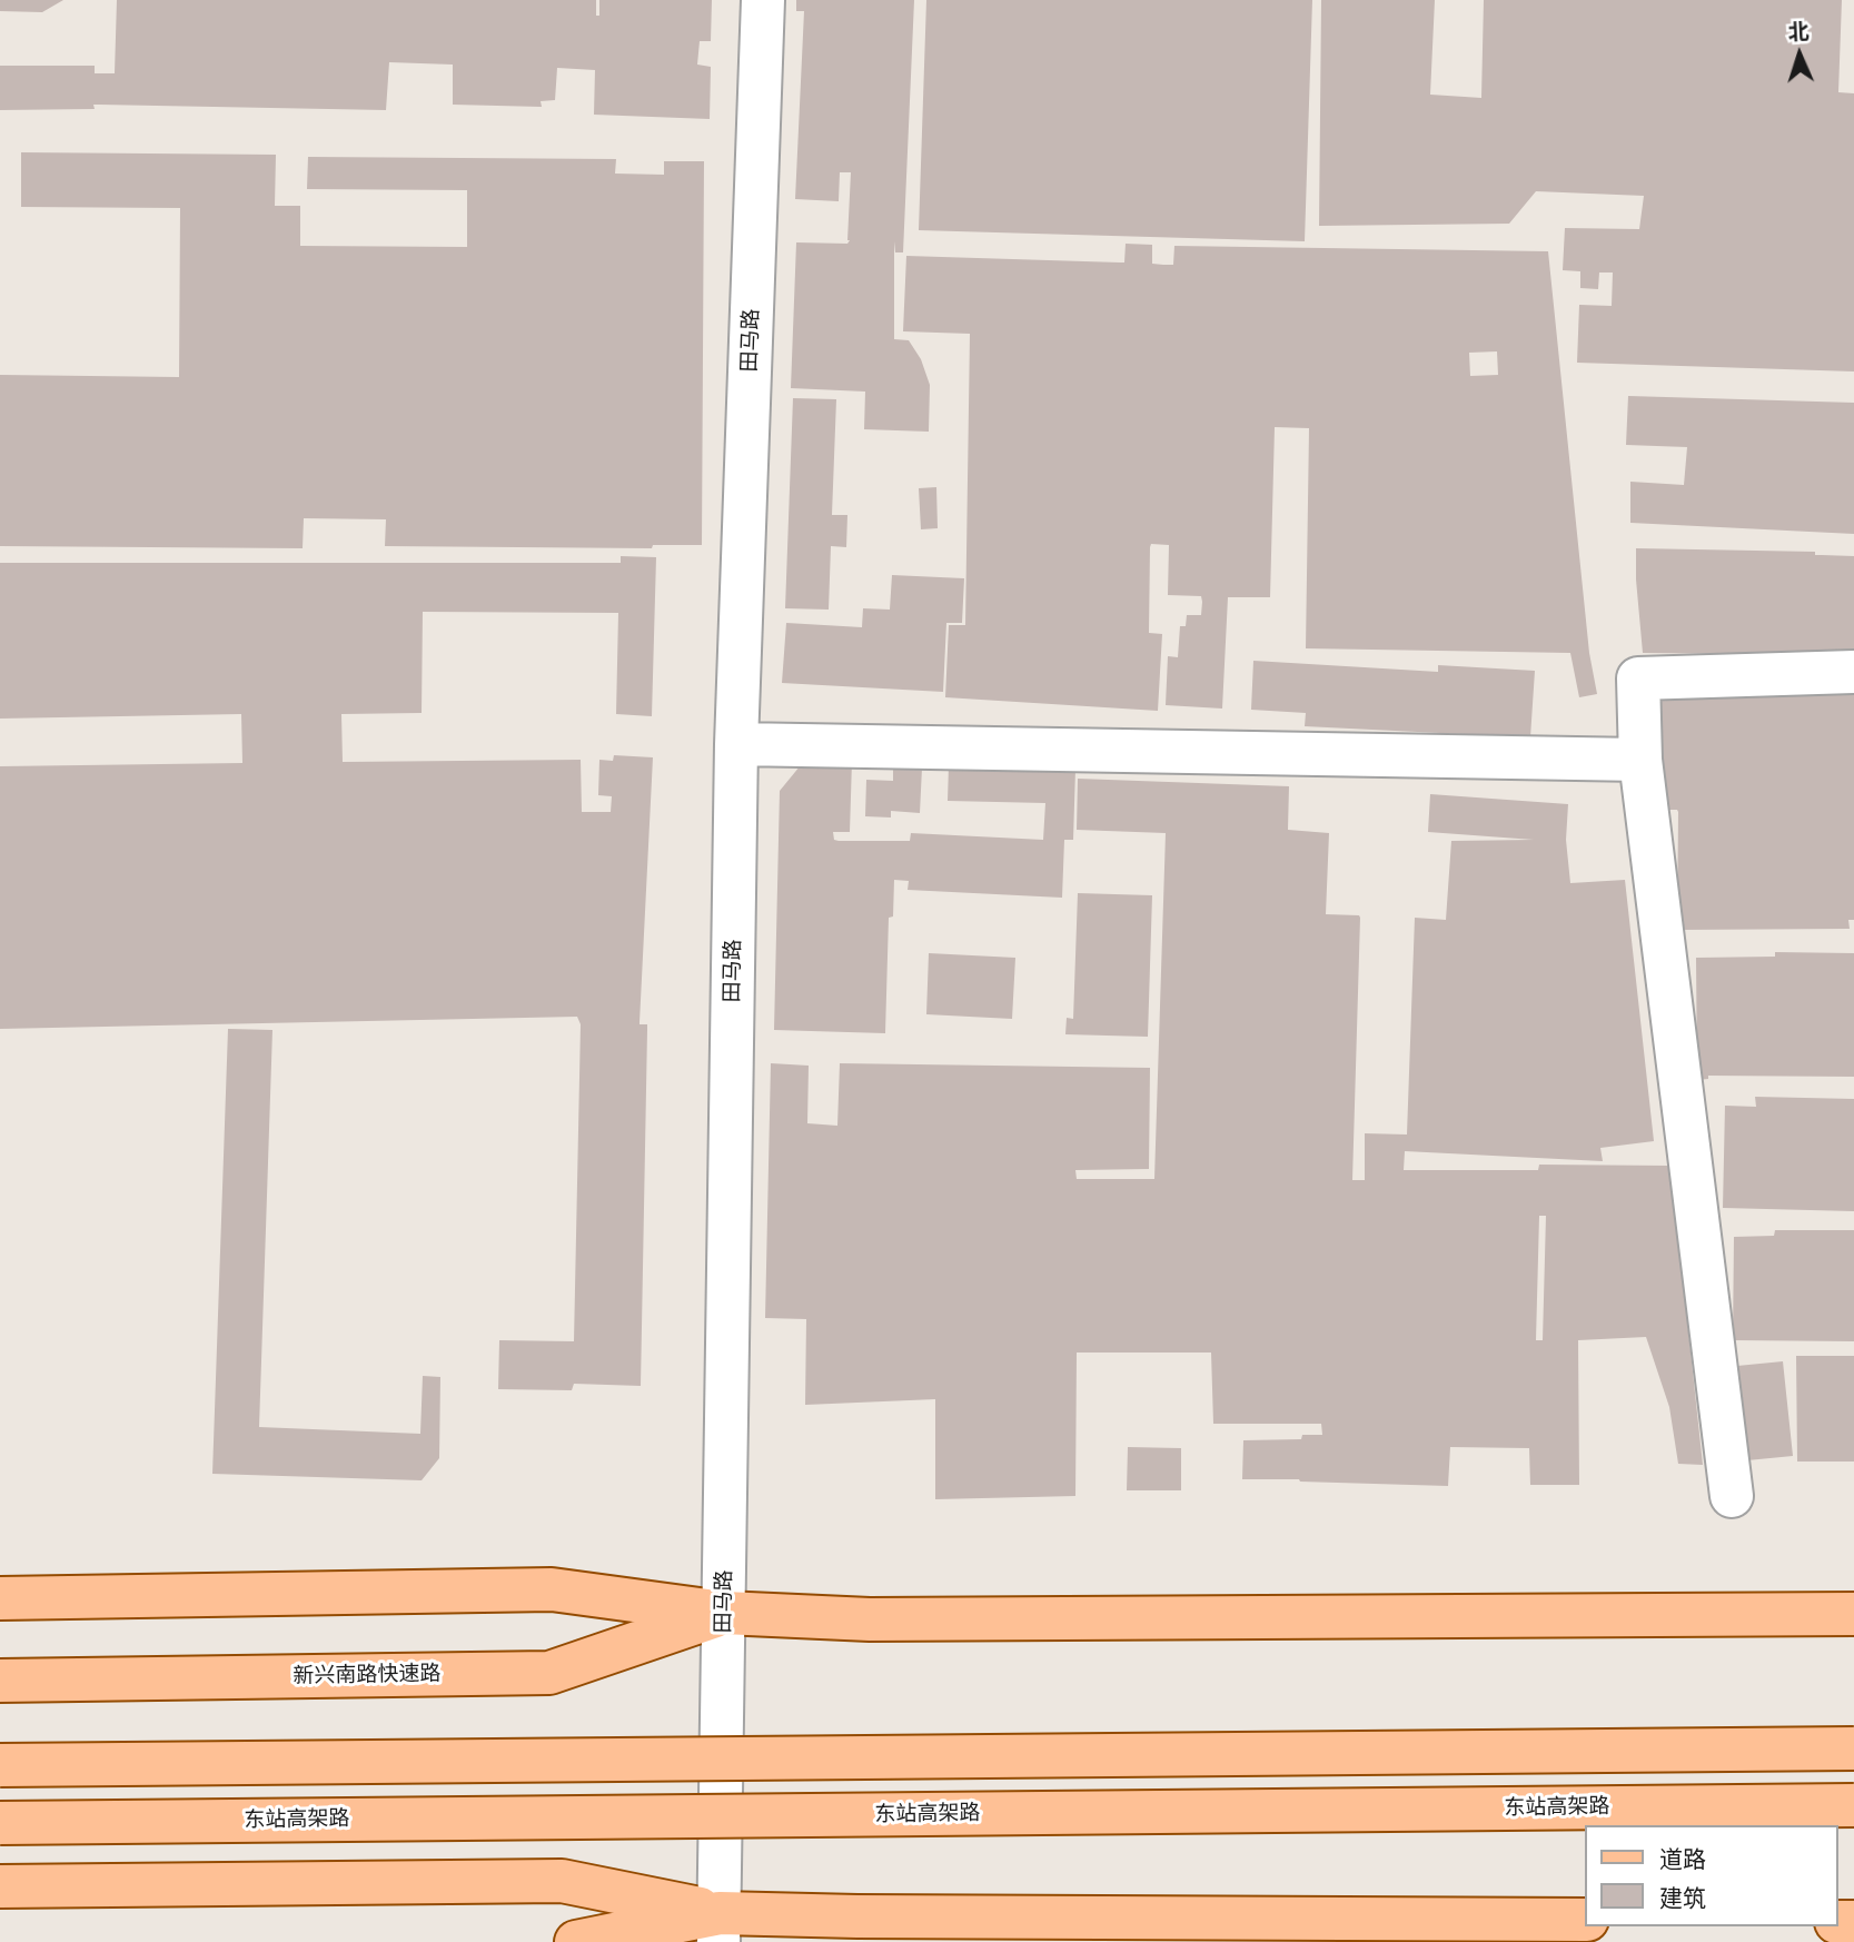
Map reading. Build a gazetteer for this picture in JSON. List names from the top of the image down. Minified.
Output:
{"streets":{"main road":["新兴南路快速路","东站高架路"],"street":["田马路"]},"crossings":[["田马路","新兴南路快速路"]],"legend":["道路","建筑"],"north":"top"}
